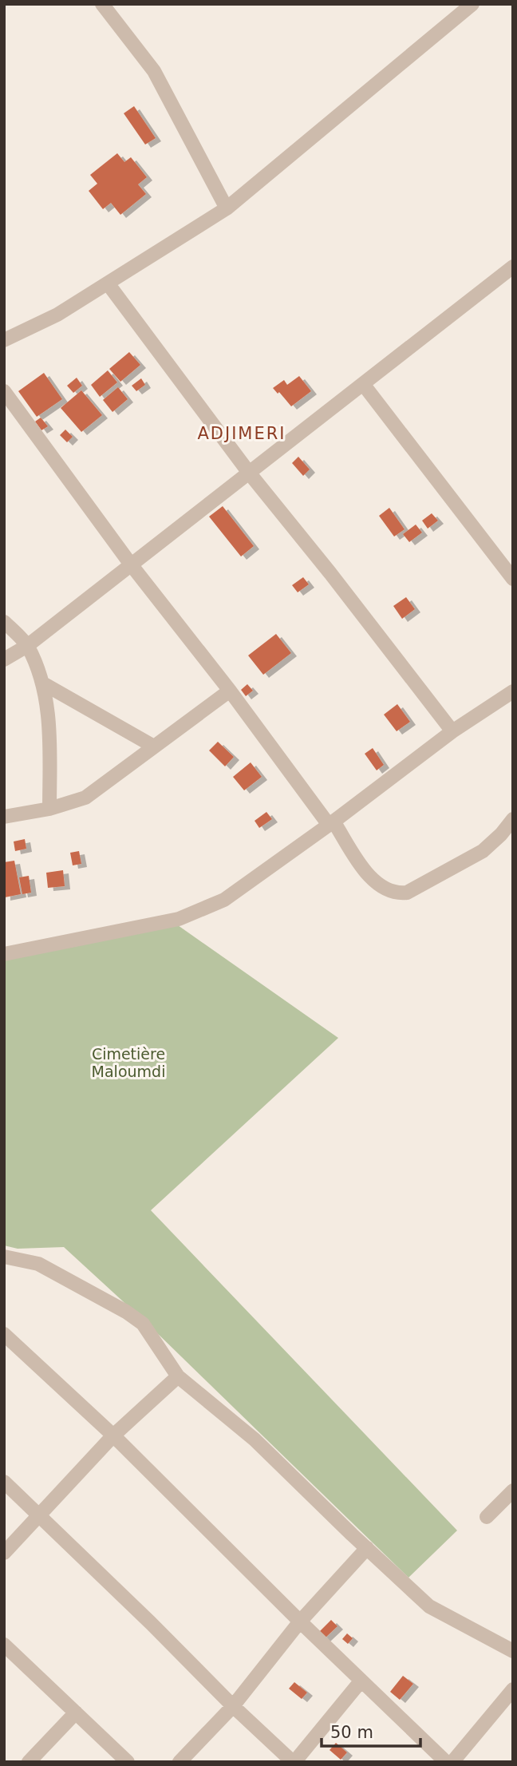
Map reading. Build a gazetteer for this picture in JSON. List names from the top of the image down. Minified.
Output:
{"districts":["ADJIMERI"],"parks":["Cimetière Maloumdi"],"scale_bar":"50 m"}
